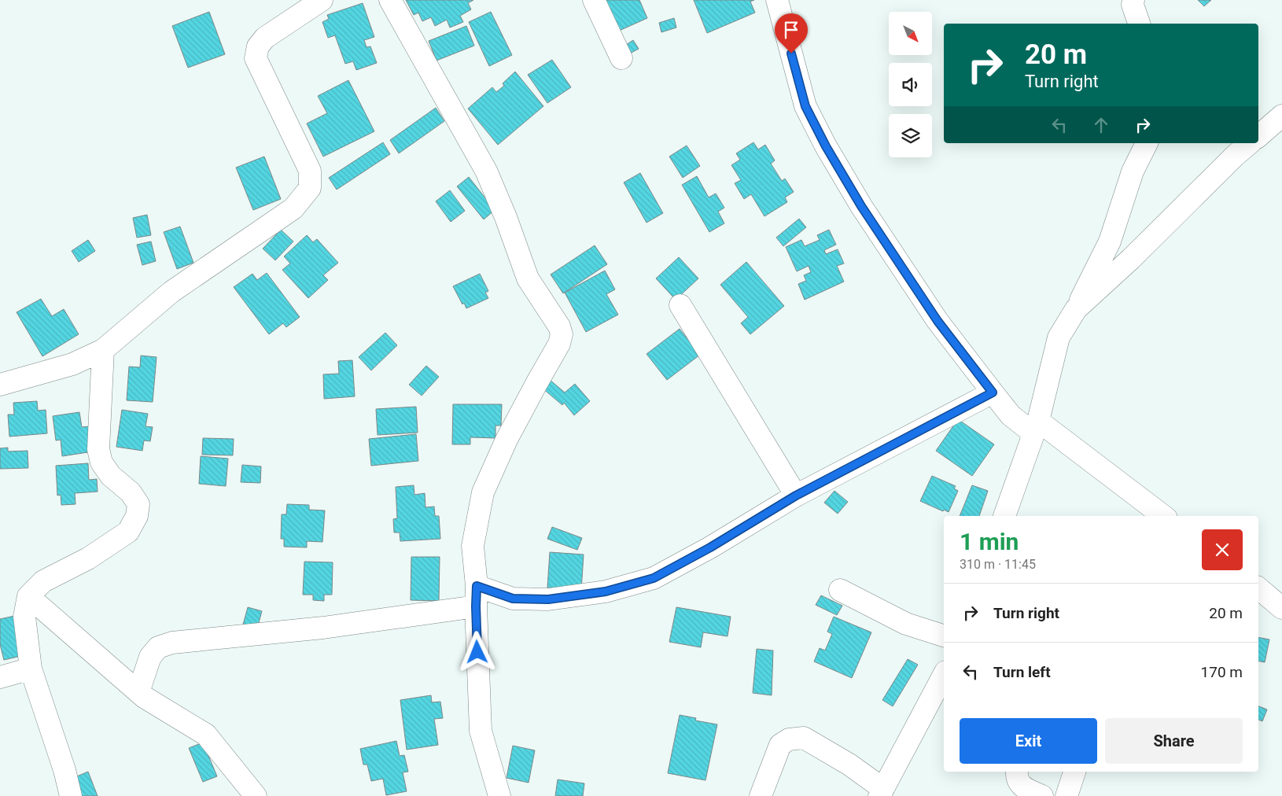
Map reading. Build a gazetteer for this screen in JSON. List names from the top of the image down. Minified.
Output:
{"north":"bottom right","page":{"turn":["20 m","Turn right"],"heading":["1 min","310 m · 11:45"],"list":[{"name":"Turn right","value":"20 m"},{"name":"Turn left","value":"170 m"}],"buttons":["Exit","Share"]}}
